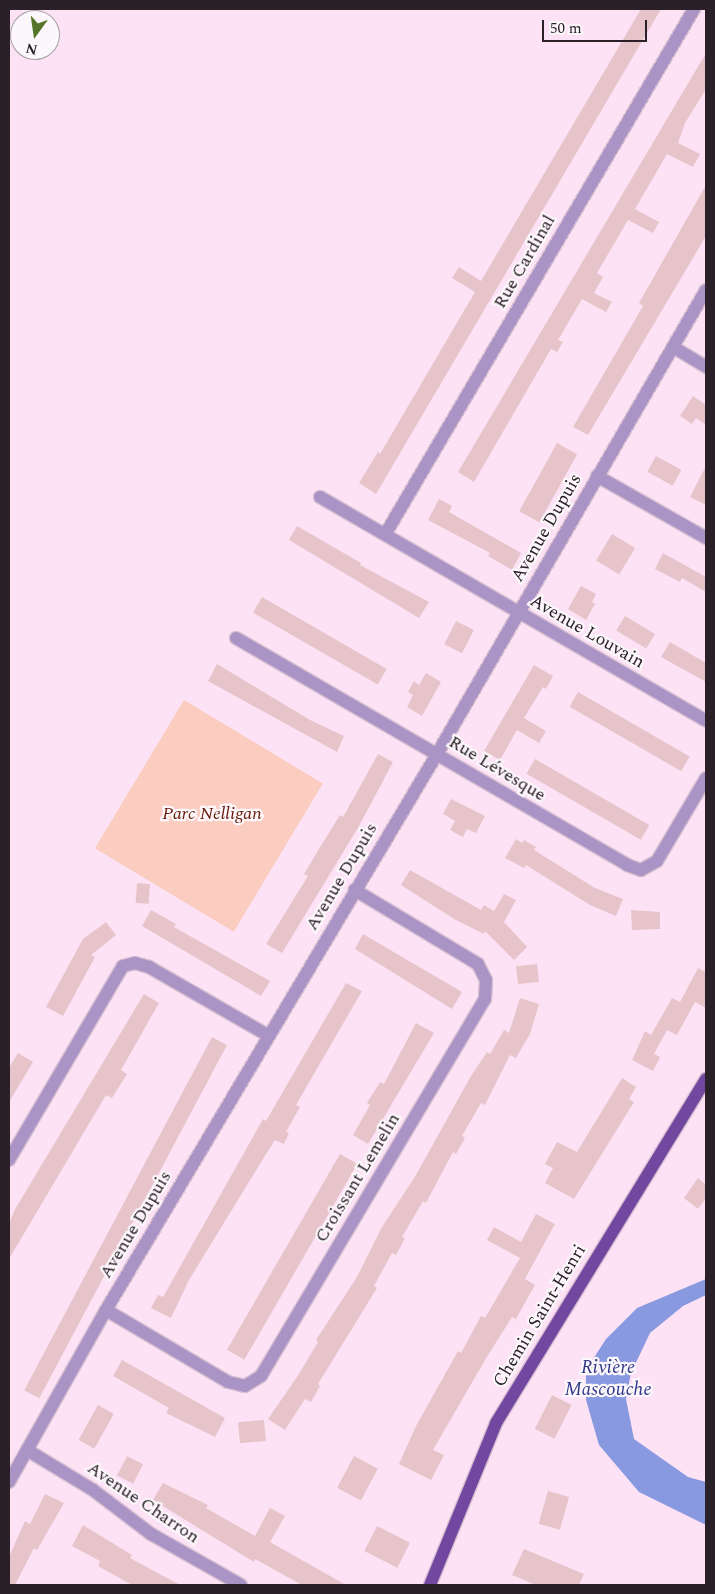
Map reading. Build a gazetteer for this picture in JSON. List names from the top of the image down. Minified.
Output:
{"streets":{"main road":["Chemin Saint-Henri"],"street":["Rue Cardinal","Avenue Dupuis","Avenue Louvain","Rue Lévesque","Croissant Lemelin","Avenue Charron"]},"crossings":[["Rue Cardinal","Avenue Louvain"],["Avenue Dupuis","Avenue Louvain"],["Avenue Dupuis","Rue Lévesque"],["Avenue Dupuis","Croissant Lemelin"],["Avenue Dupuis","Avenue Charron"]],"water":["Rivière Mascouche"],"parks":["Parc Nelligan"],"scale_bar":"50 m","north":"bottom"}
